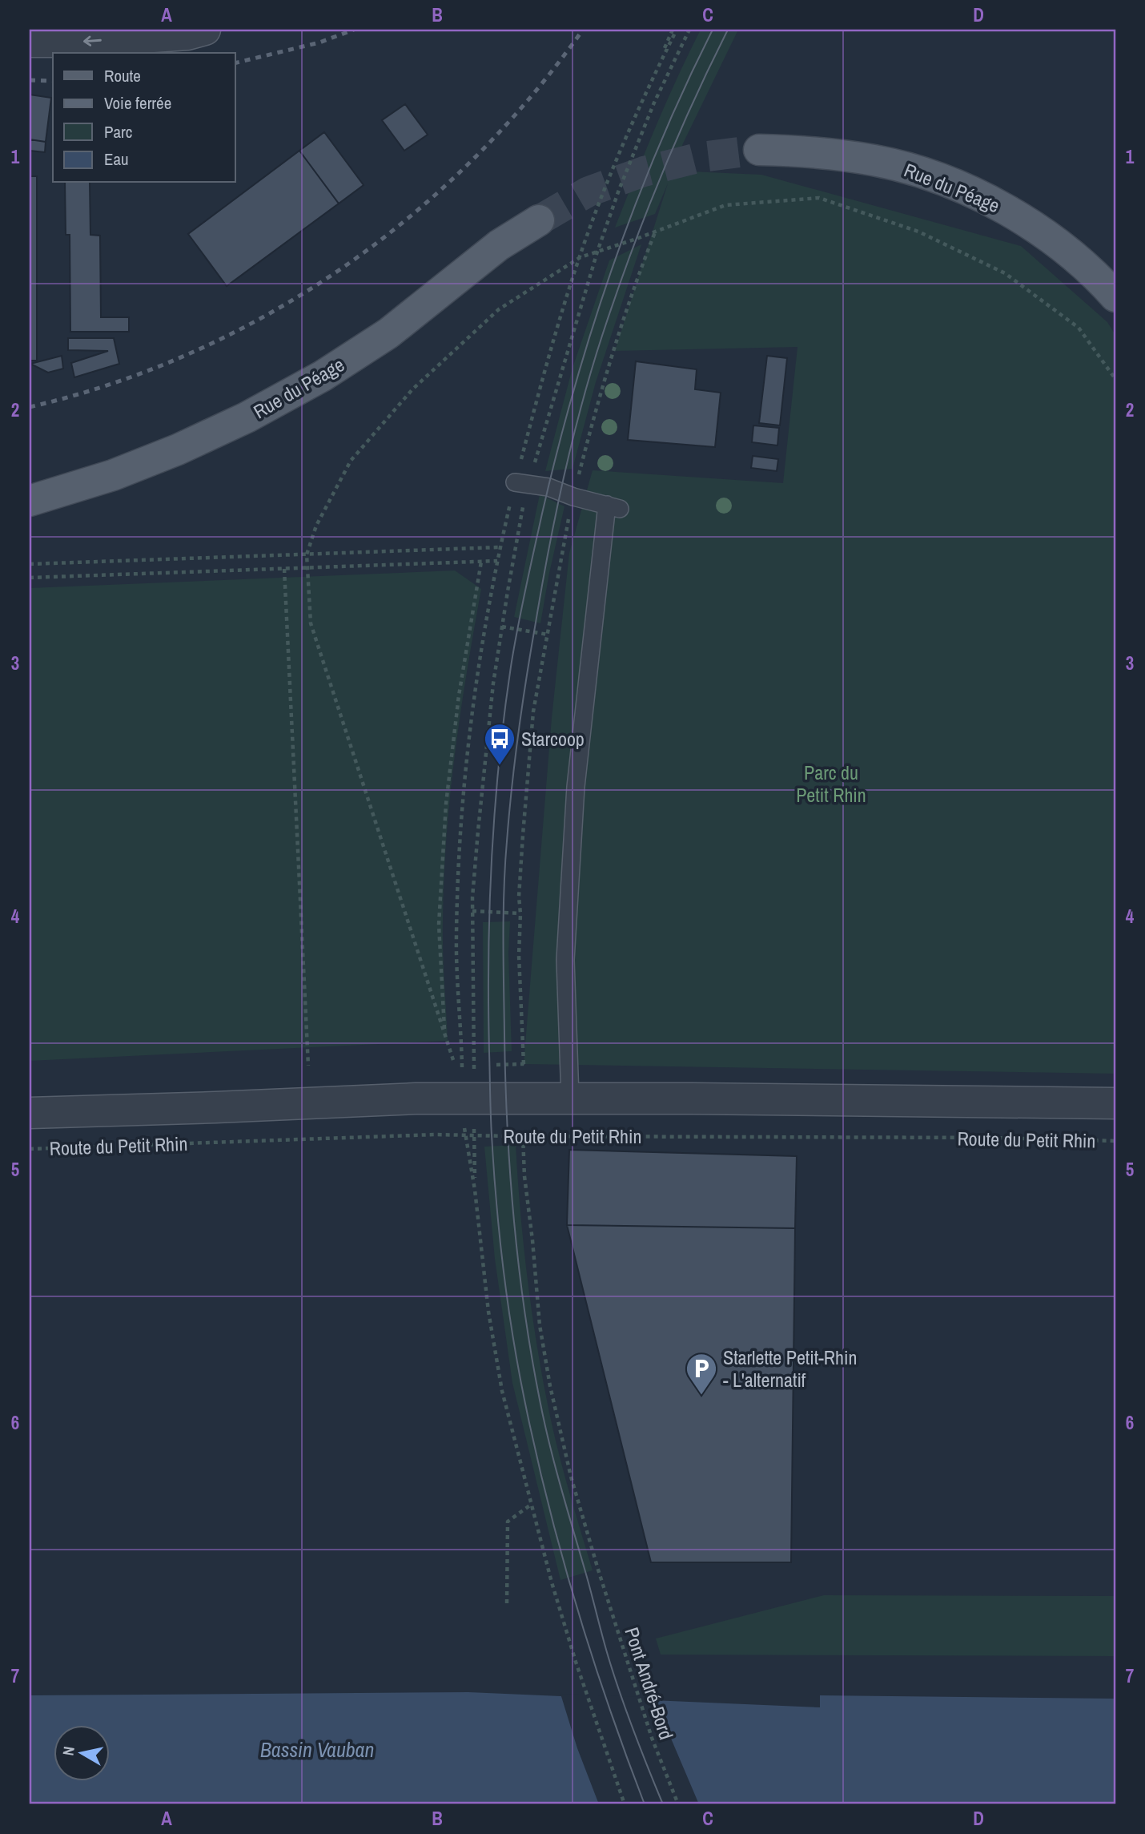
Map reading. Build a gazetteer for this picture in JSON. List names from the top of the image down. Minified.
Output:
{"streets":{"main road":["Rue du Péage"],"street":["Route du Petit Rhin"],"path":["Pont André-Bord"]},"crossings":[["Route du Petit Rhin","Pont André-Bord"]],"water":["Bassin Vauban"],"parks":["Parc du Petit Rhin"],"places":{"bus stop":["Starcoop"],"parking":["Starlette Petit-Rhin - L'alternatif"]},"legend":["Route","Voie ferrée","Parc","Eau"],"north":"left","grid":{"columns":["A","B","C","D"],"rows":["1","2","3","4","5","6","7"]}}
